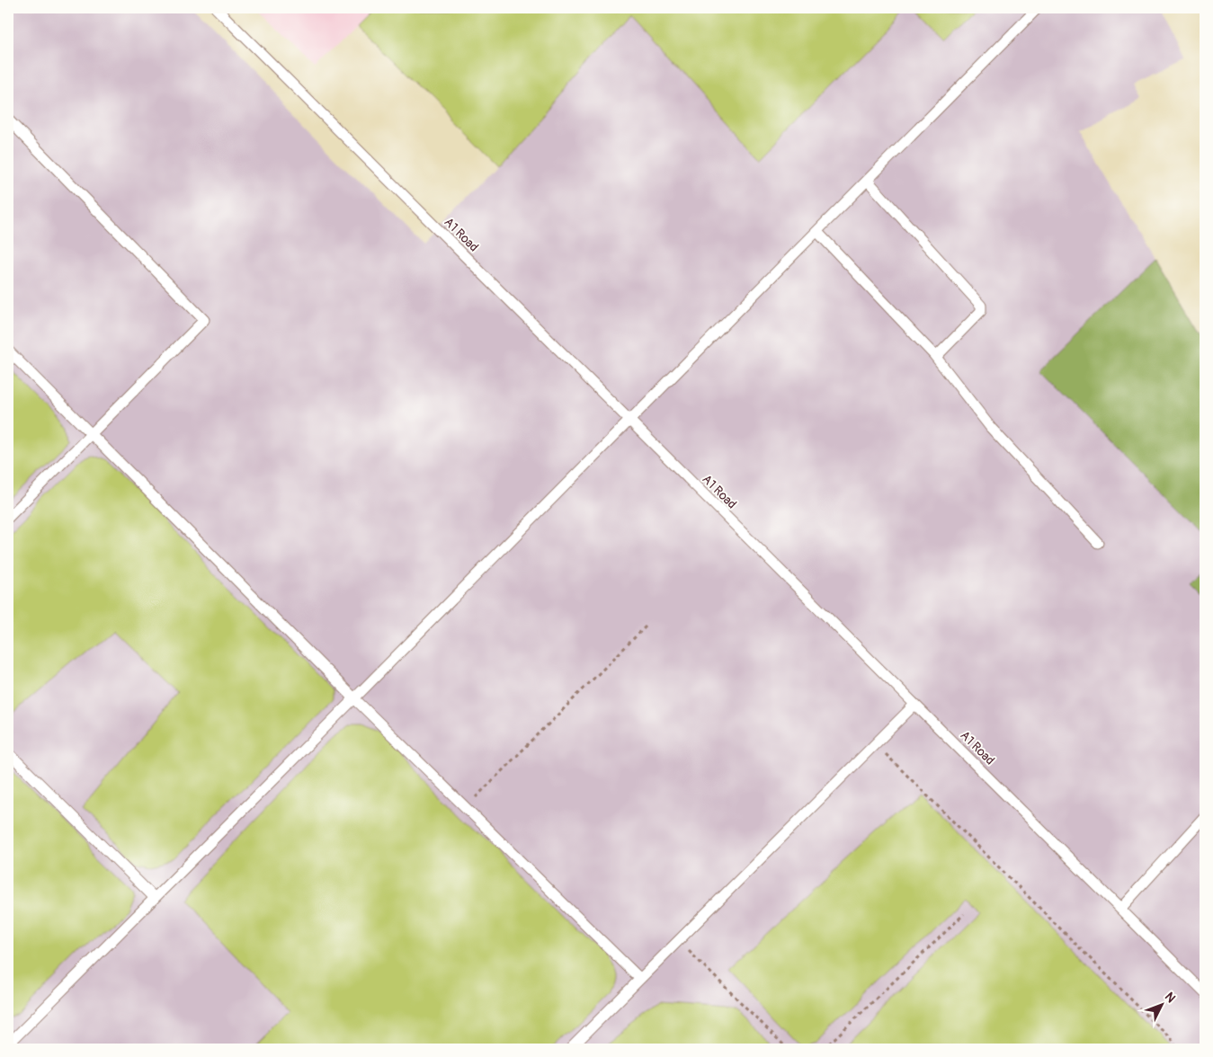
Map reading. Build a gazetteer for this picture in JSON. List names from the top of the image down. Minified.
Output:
{"streets":{"lane":["A1 Road"]},"north":"top right"}
